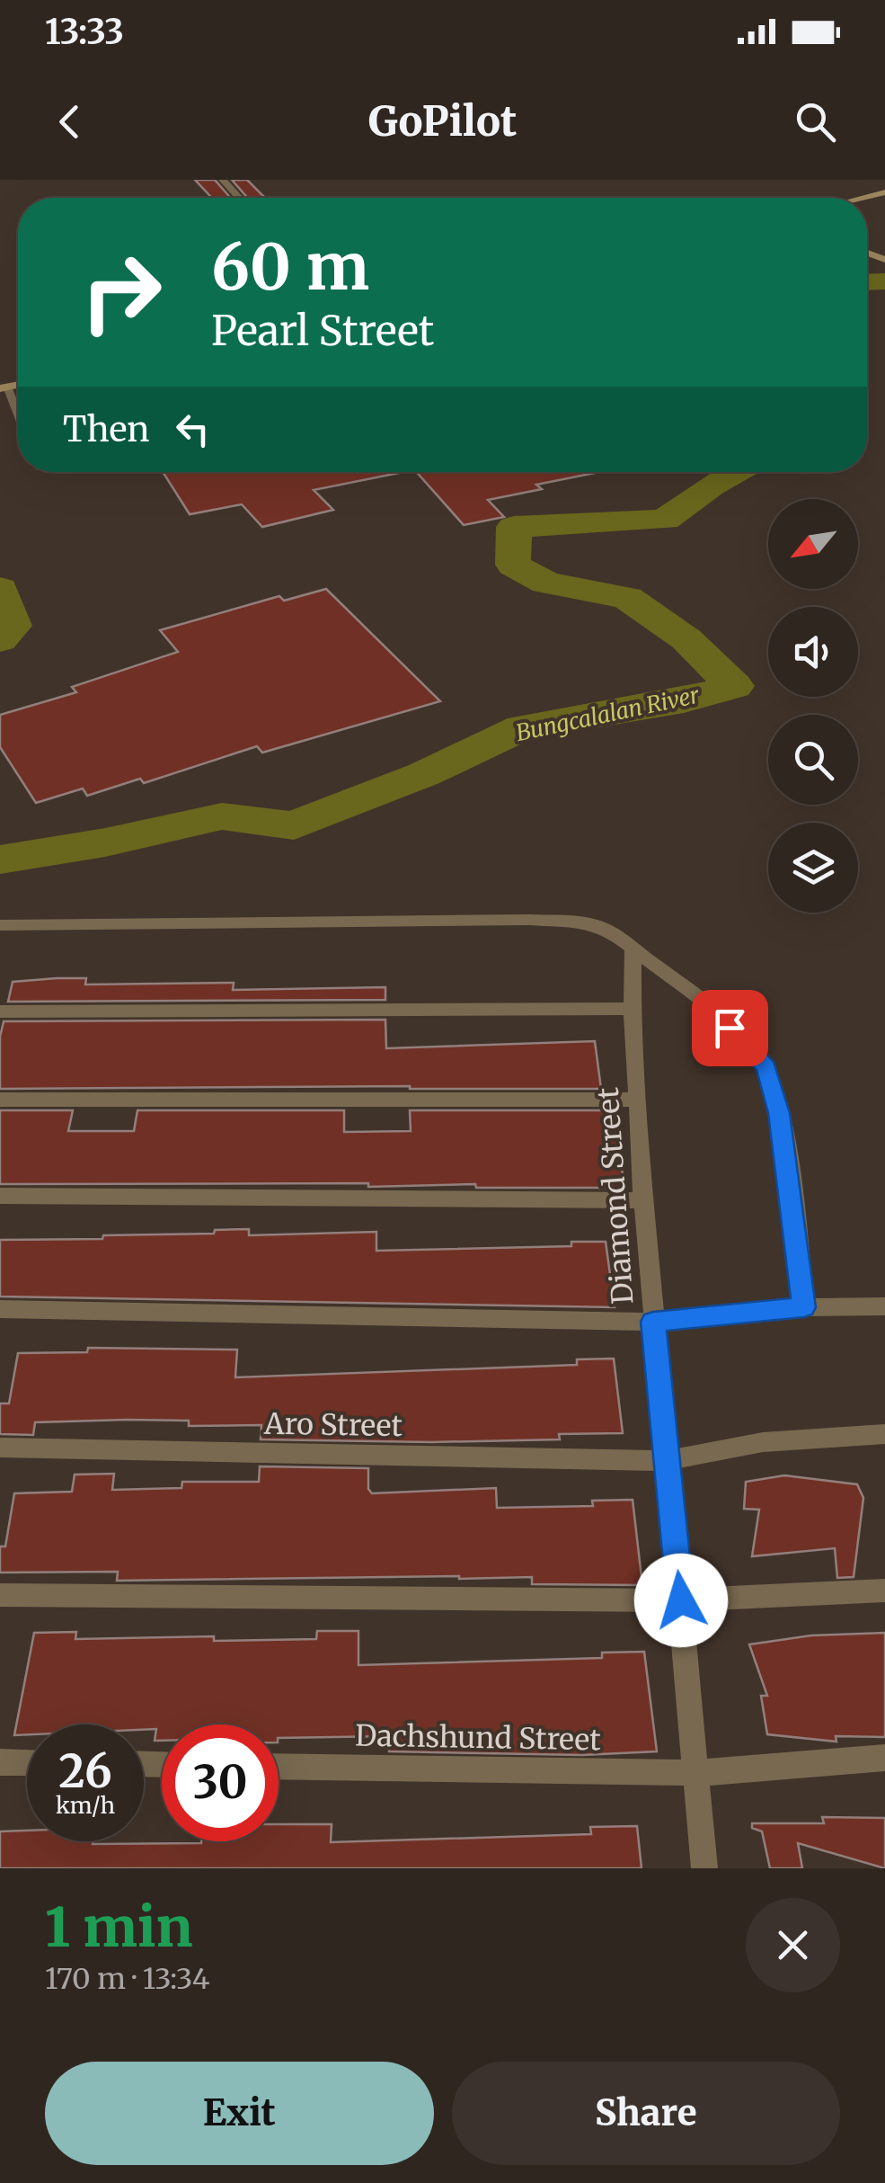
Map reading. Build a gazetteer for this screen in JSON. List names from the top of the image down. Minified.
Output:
{"streets":{"street":["Diamond Street","Aro Street","Dachshund Street"]},"crossings":[["Diamond Street","Aro Street"],["Diamond Street","Dachshund Street"]],"water":["Bungcalalan River"],"north":"bottom left","page":{"status":"13:33","header":"GoPilot","turn":["60 m","Pearl Street"],"then":"Then","speed":"26 km/h","limit":"30","heading":["1 min","170 m · 13:34"],"buttons":["Exit","Share"]}}
